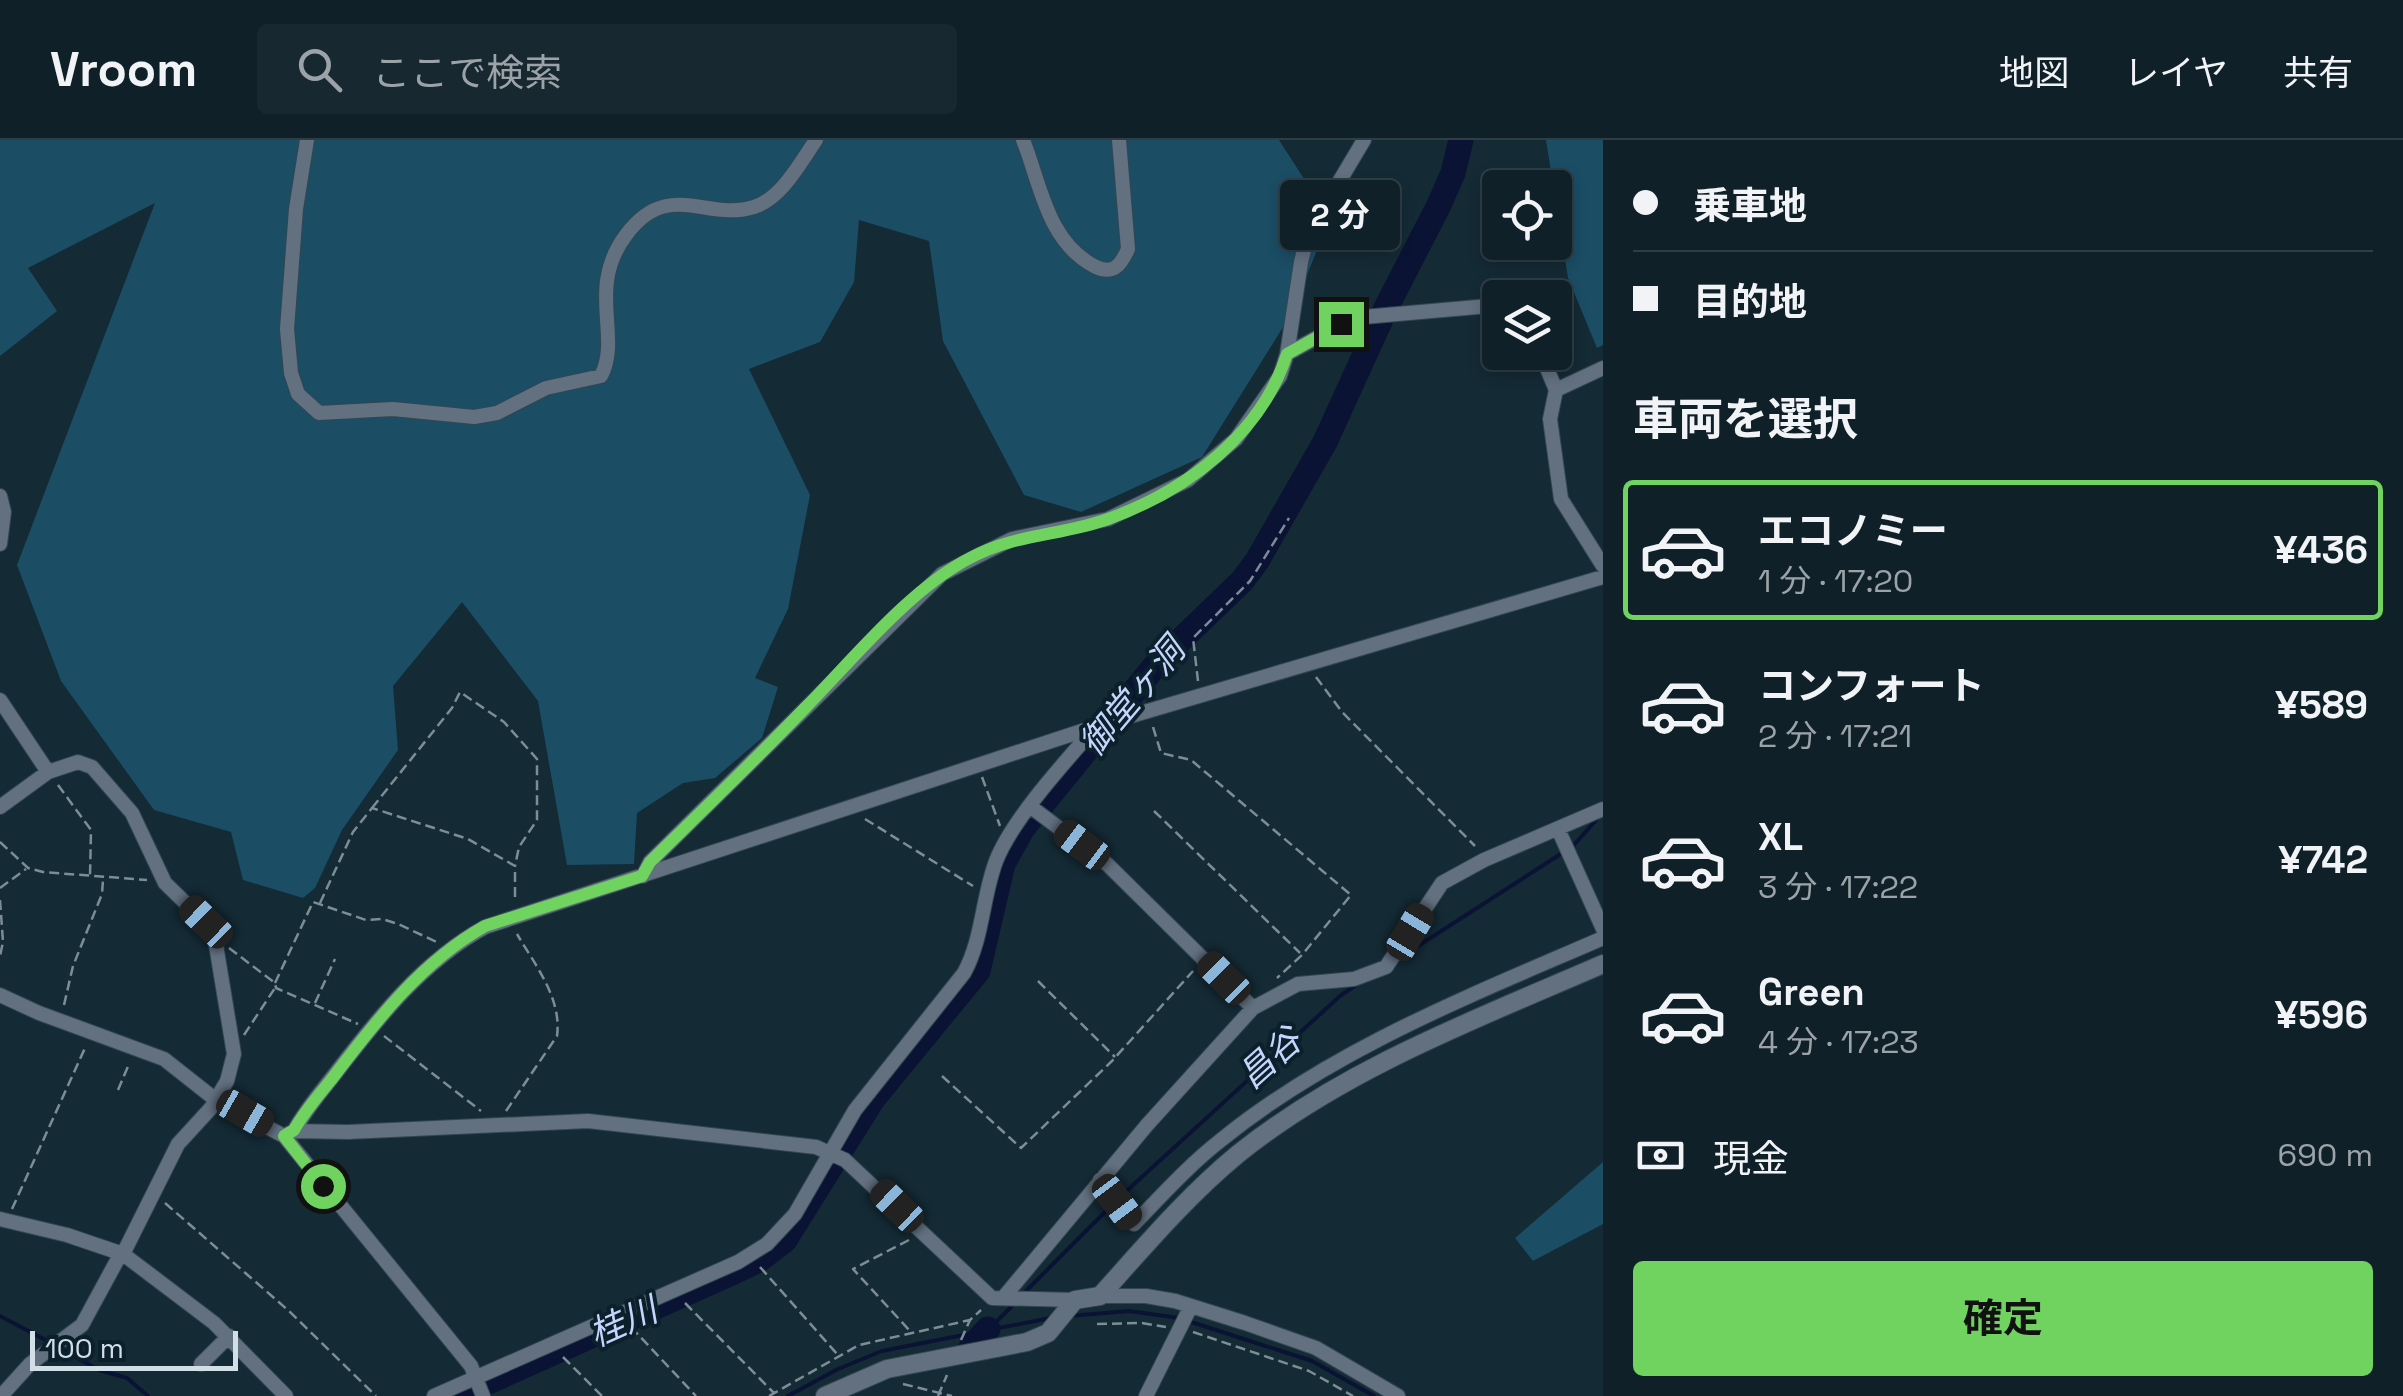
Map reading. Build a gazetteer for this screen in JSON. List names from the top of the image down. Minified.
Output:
{"water":["御堂ヶ洞","昌谷","桂川"],"scale_bar":"100 m","page":{"header":"Vroom","search":"ここで検索","nav":["地図","レイヤ","共有"],"banner":["乗車地","目的地"],"bubble":"2 分","heading":"車両を選択","list":[{"name":"エコノミー","note":"1 分 · 17:20","value":"¥436"},{"name":"コンフォート","note":"2 分 · 17:21","value":"¥589"},{"name":"XL","note":"3 分 · 17:22","value":"¥742"},{"name":"Green","note":"4 分 · 17:23","value":"¥596"}],"pay":["現金","690 m"],"buttons":"確定","scale":"100 m"}}
